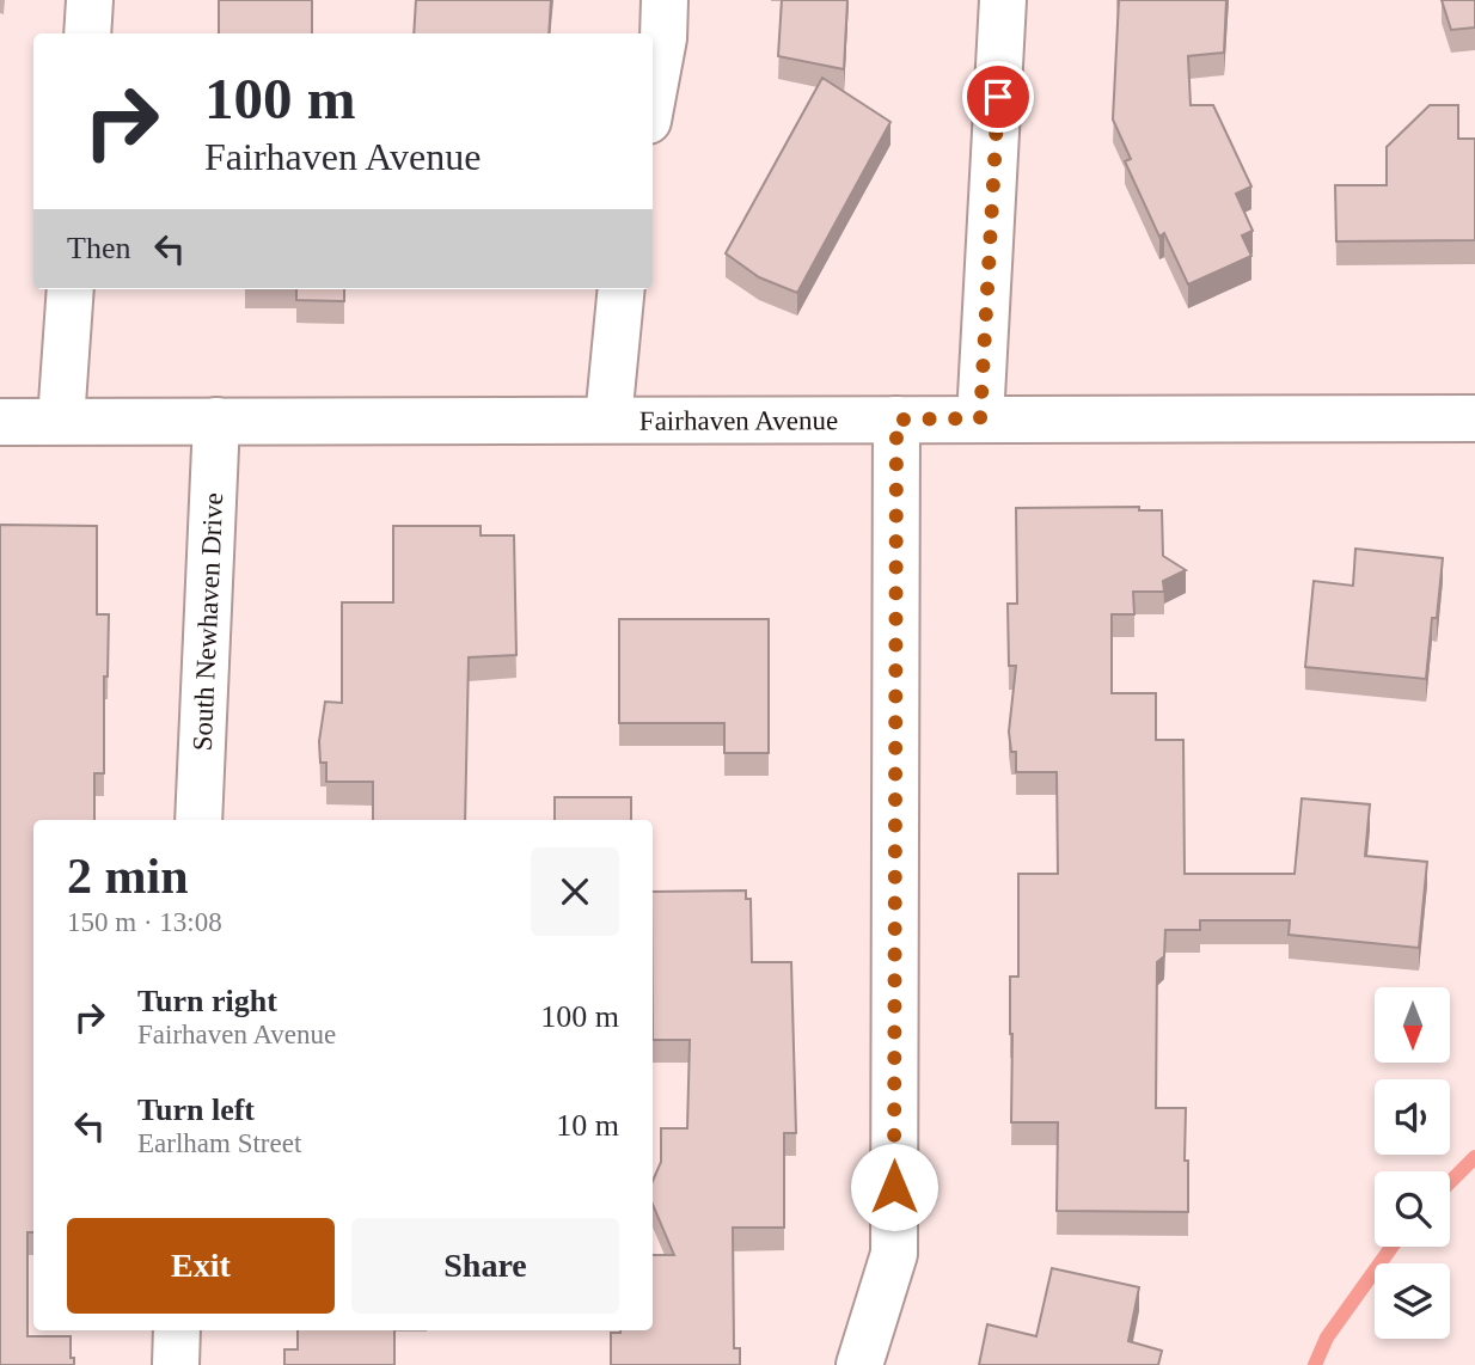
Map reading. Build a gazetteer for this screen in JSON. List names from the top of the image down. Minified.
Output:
{"streets":{"street":["Fairhaven Avenue","South Newhaven Drive"]},"crossings":[["Fairhaven Avenue","South Newhaven Drive"]],"north":"bottom","page":{"turn":["100 m","Fairhaven Avenue"],"then":"Then","heading":["2 min","150 m · 13:08"],"list":[{"name":"Turn right","note":"Fairhaven Avenue","value":"100 m"},{"name":"Turn left","note":"Earlham Street","value":"10 m"}],"buttons":["Exit","Share"]}}
